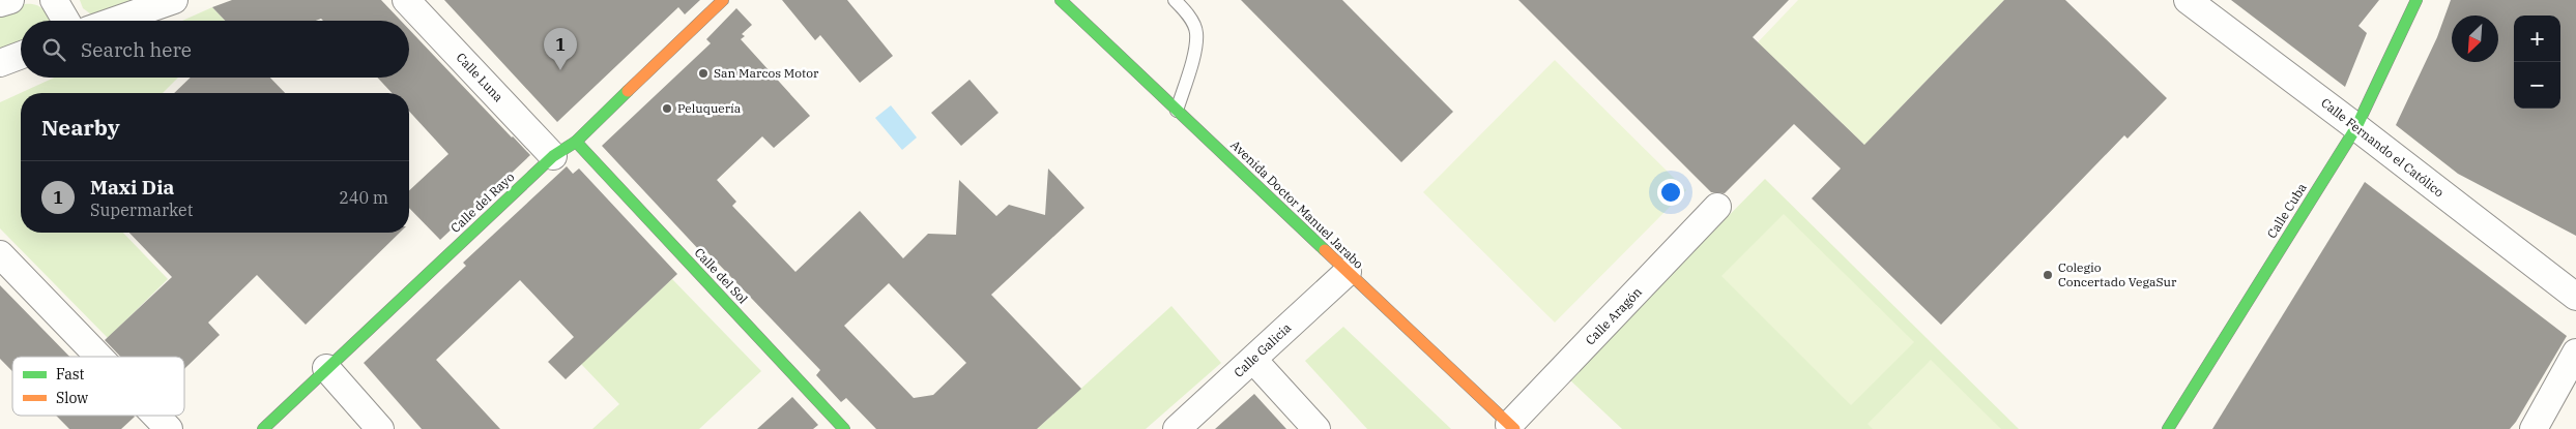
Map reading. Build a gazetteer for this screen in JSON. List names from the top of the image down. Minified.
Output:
{"streets":{"street":["Calle Luna","Calle Fernando el Católico","Calle del Rayo","Avenida Doctor Manuel Jarabo","Calle Cuba","Calle del Sol","Calle Aragón","Calle Galicia"]},"crossings":[["Calle Luna","Calle del Rayo"],["Calle Fernando el Católico","Calle Cuba"],["Calle del Rayo","Calle del Sol"],["Avenida Doctor Manuel Jarabo","Calle Aragón"],["Avenida Doctor Manuel Jarabo","Calle Galicia"]],"places":["San Marcos Motor","Peluquería","Colegio Concertado VegaSur"],"legend":["Fast","Slow"],"north":"bottom left","page":{"map_buttons":["+","−"],"search":"Search here","pins":"1","heading":"Nearby","list":[{"mark":"1","name":"Maxi Dia","note":"Supermarket","value":"240 m"}]}}
